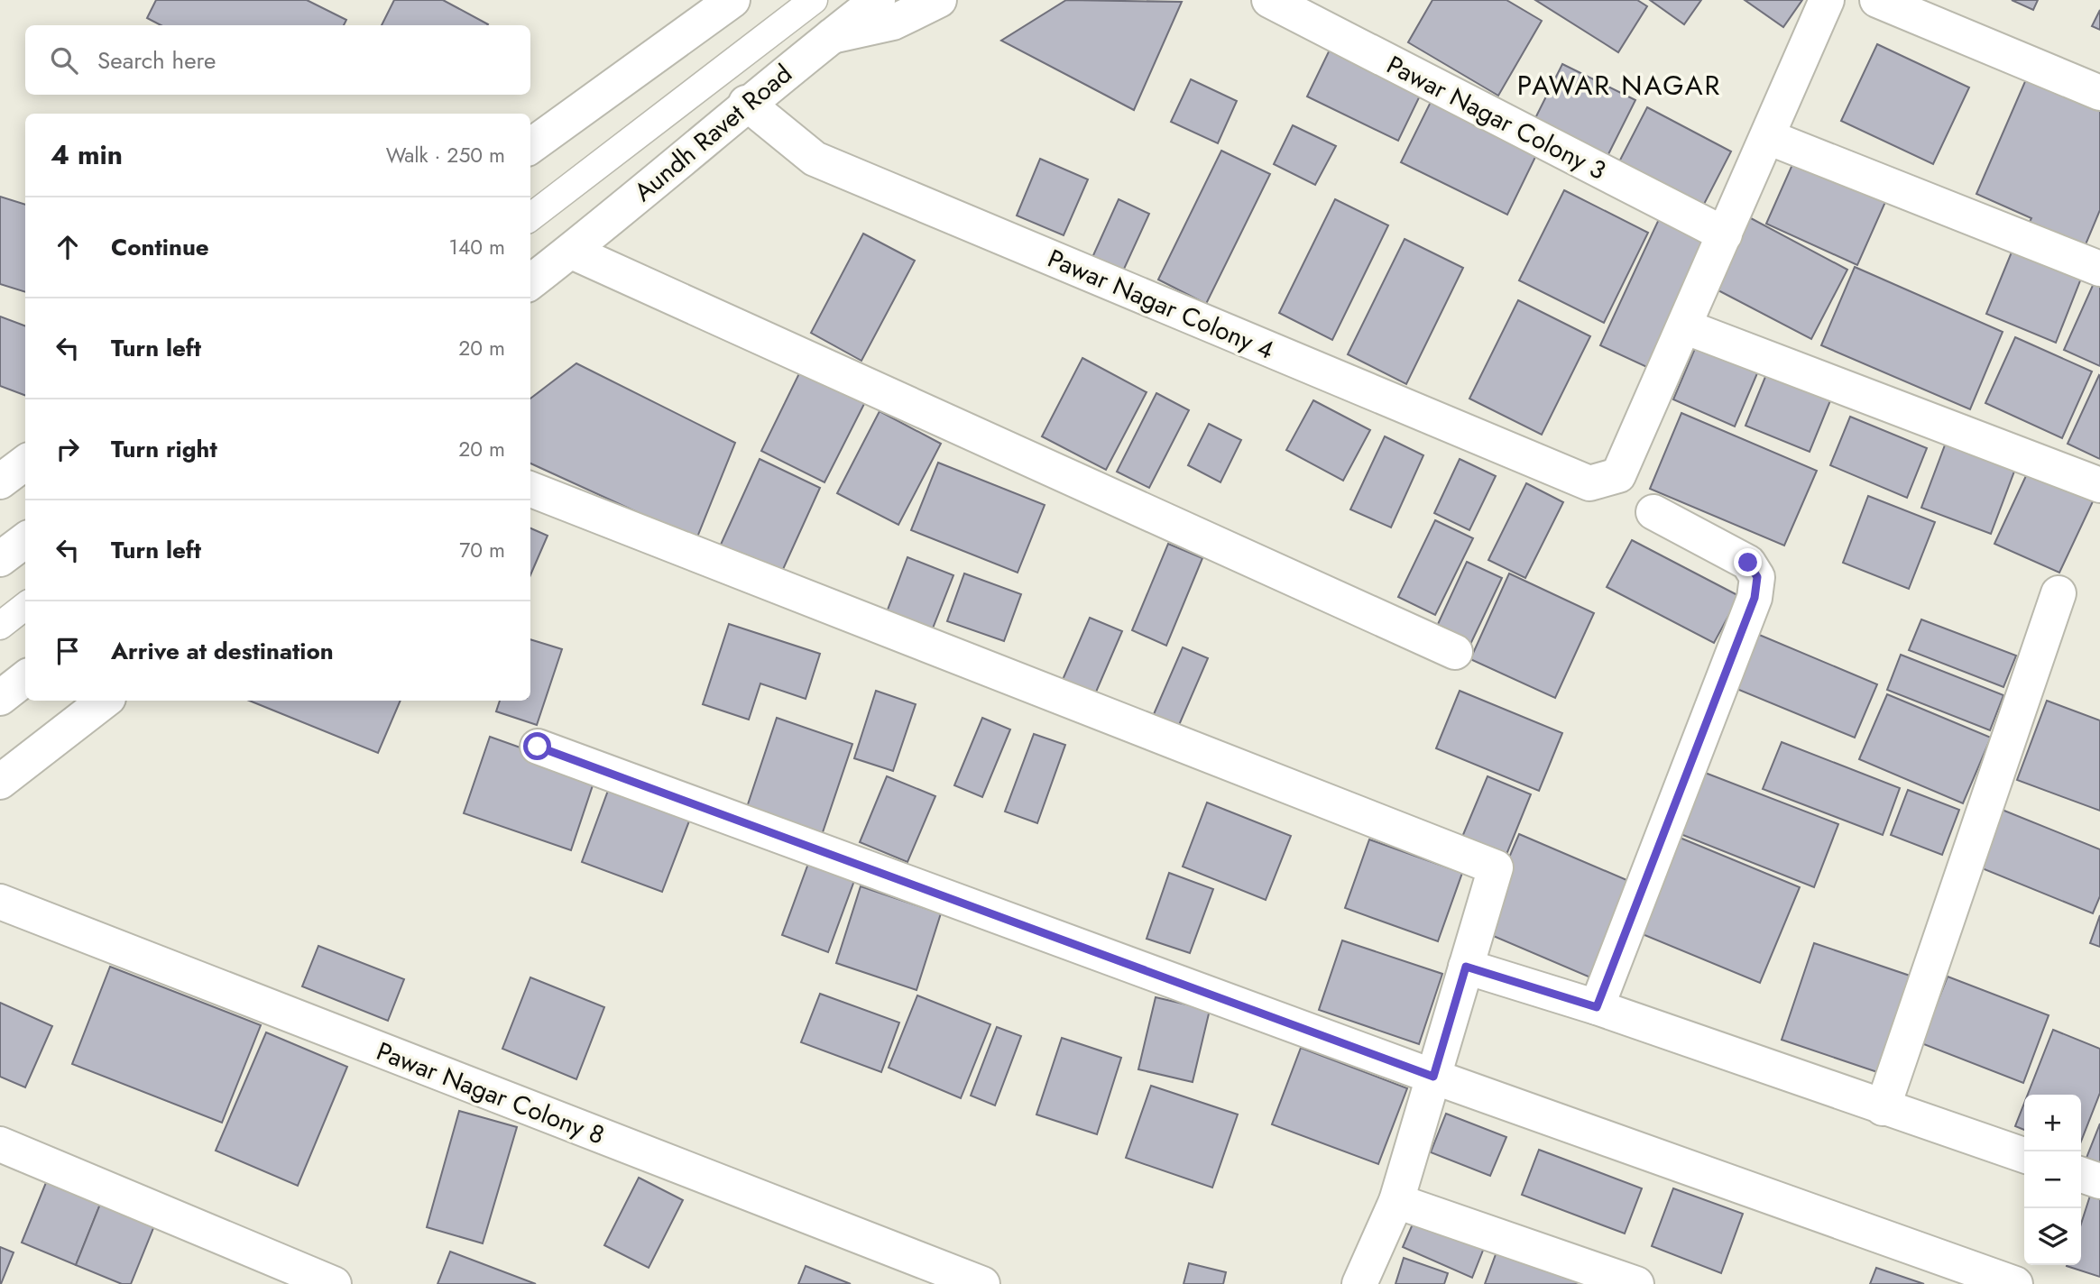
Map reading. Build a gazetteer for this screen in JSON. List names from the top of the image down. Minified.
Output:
{"streets":{"street":["Pawar Nagar Colony 3","Aundh Ravet Road","Pawar Nagar Colony 4","Pawar Nagar Colony 8"]},"crossings":[["Aundh Ravet Road","Pawar Nagar Colony 4"]],"districts":["PAWAR NAGAR"],"page":{"search":"Search here","heading":["4 min","Walk · 250 m"],"list":[["Continue","140 m"],["Turn left","20 m"],["Turn right","20 m"],["Turn left","70 m"],"Arrive at destination"],"map_buttons":["+","−"]}}
